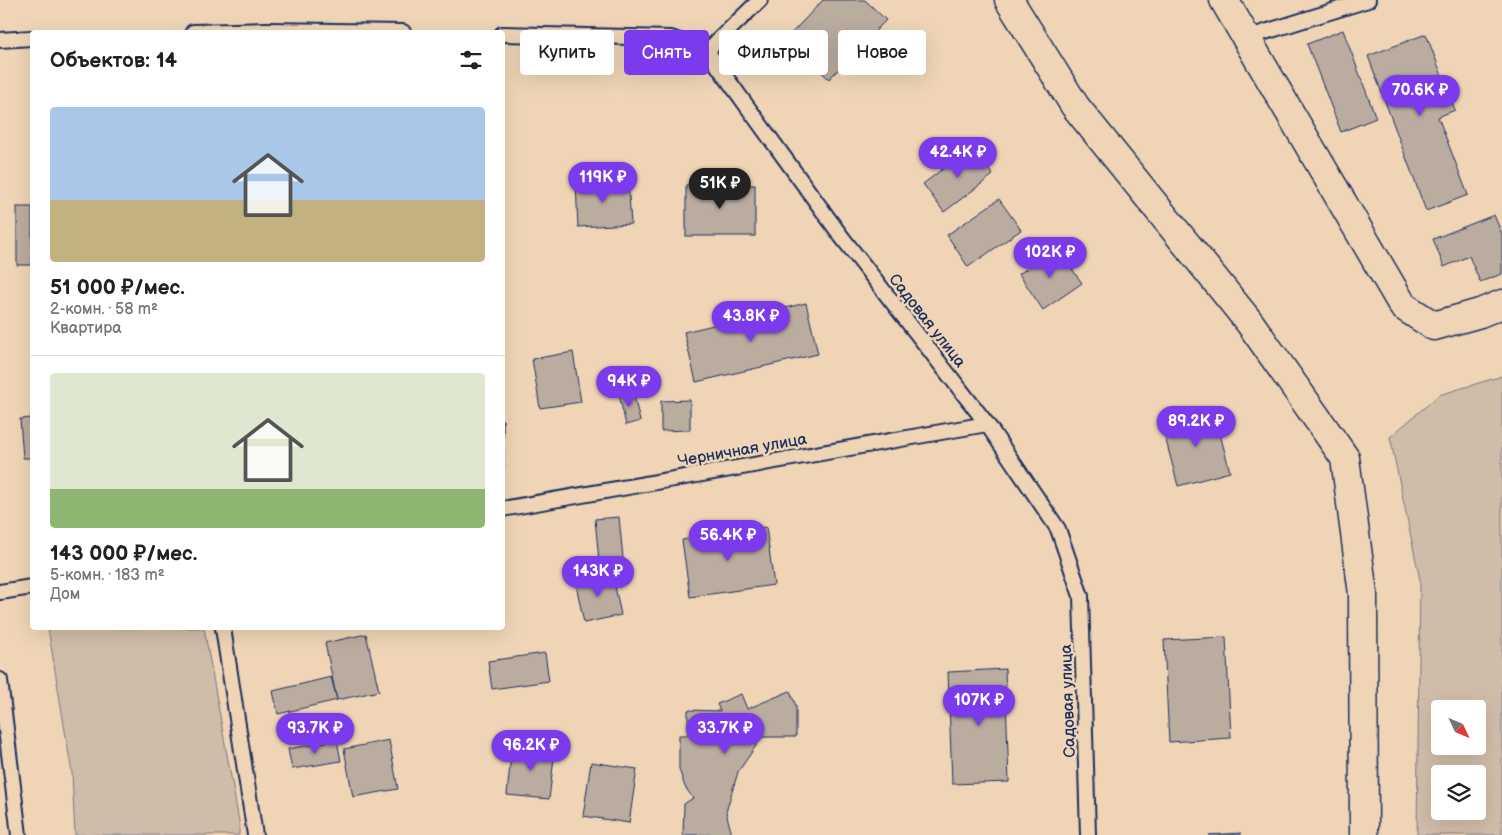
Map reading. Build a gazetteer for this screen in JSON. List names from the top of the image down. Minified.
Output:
{"streets":{"lane":["Садовая улица","Черничная улица"]},"crossings":[["Садовая улица","Черничная улица"]],"north":"bottom right","page":{"chip":["Купить","Снять","Фильтры","Новое"],"heading":"Объектов: 14","price":["70.6K ₽","42.4K ₽","119K ₽","51K ₽","102K ₽","43.8K ₽","94K ₽","89.2K ₽","56.4K ₽","143K ₽","107K ₽","93.7K ₽","33.7K ₽","96.2K ₽"],"list":[{"name":"51 000 ₽/мес.","note":"2-комн. · 58 m² · Квартира"},{"name":"143 000 ₽/мес.","note":"5-комн. · 183 m² · Дом"}]}}
